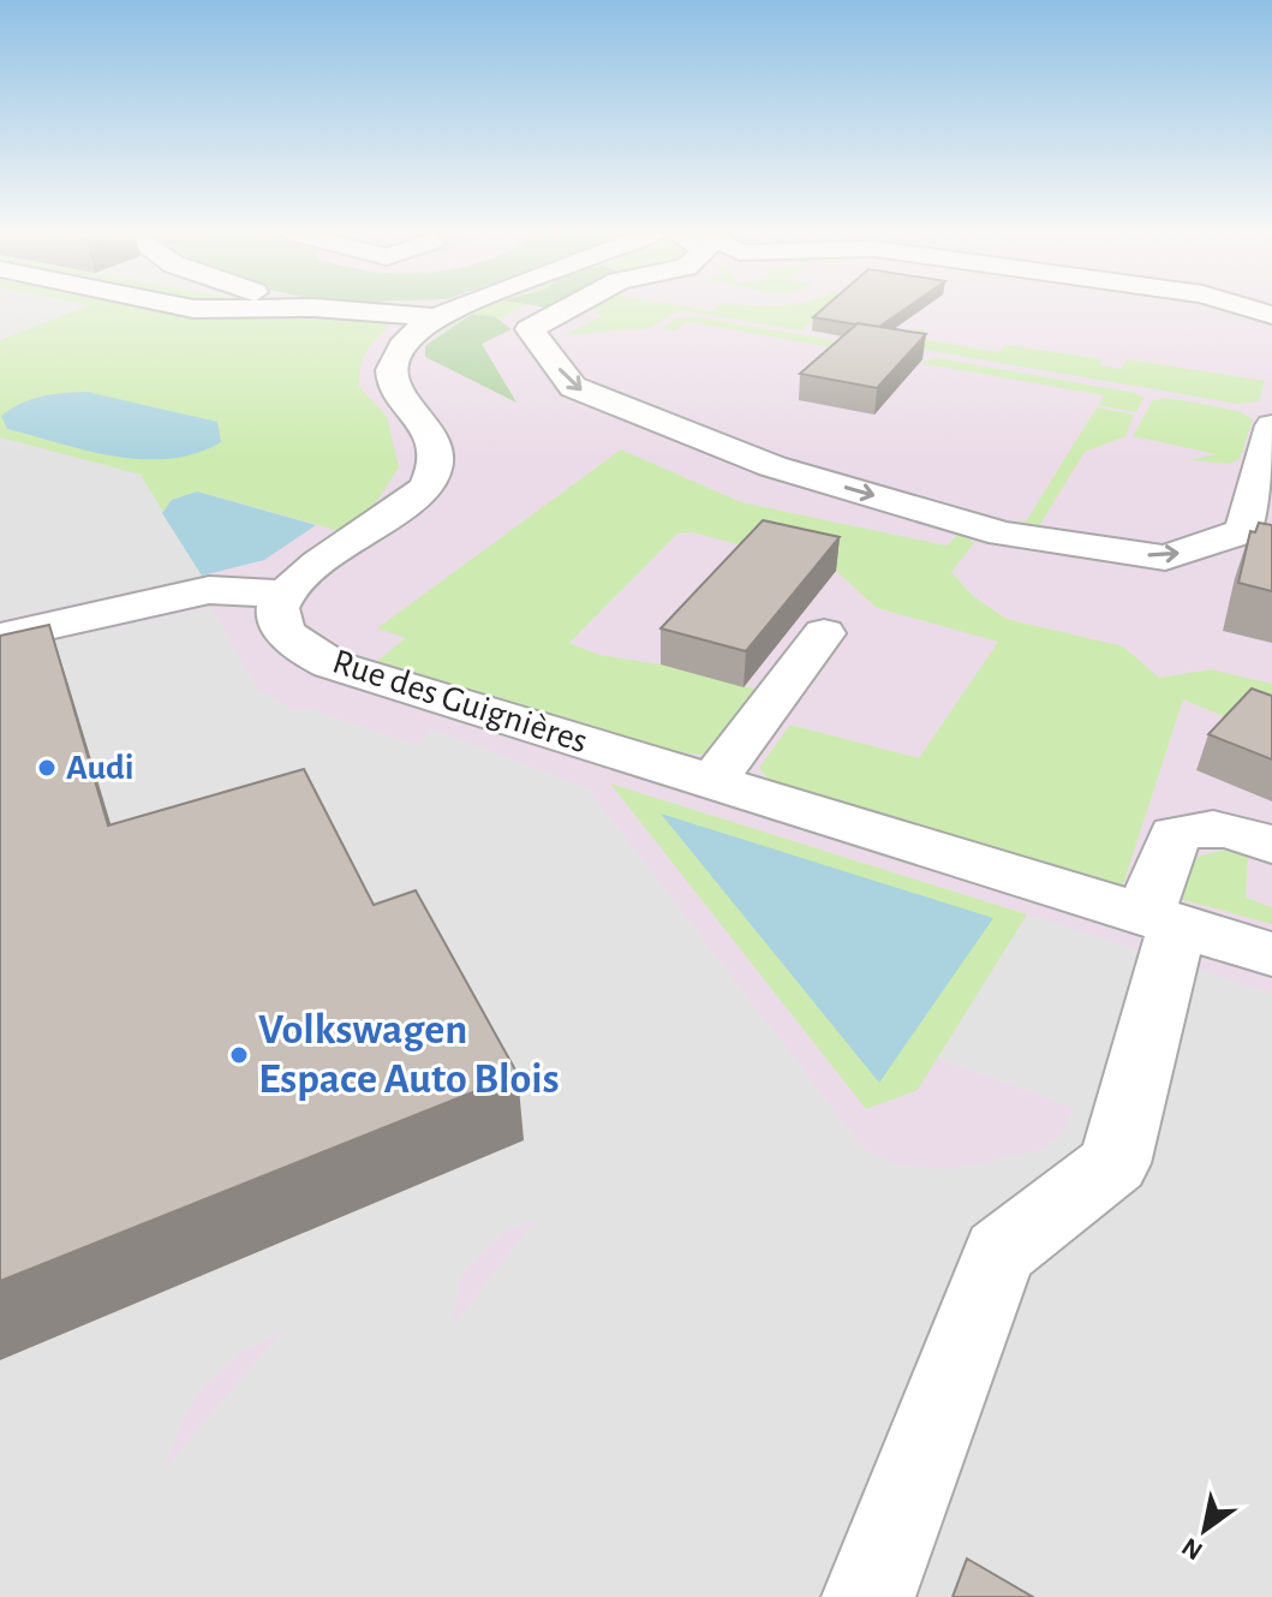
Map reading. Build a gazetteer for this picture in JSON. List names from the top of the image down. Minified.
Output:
{"streets":{"street":["Rue des Guignières"]},"places":["Audi","Volkswagen Espace Auto Blois"],"north":"bottom left"}
